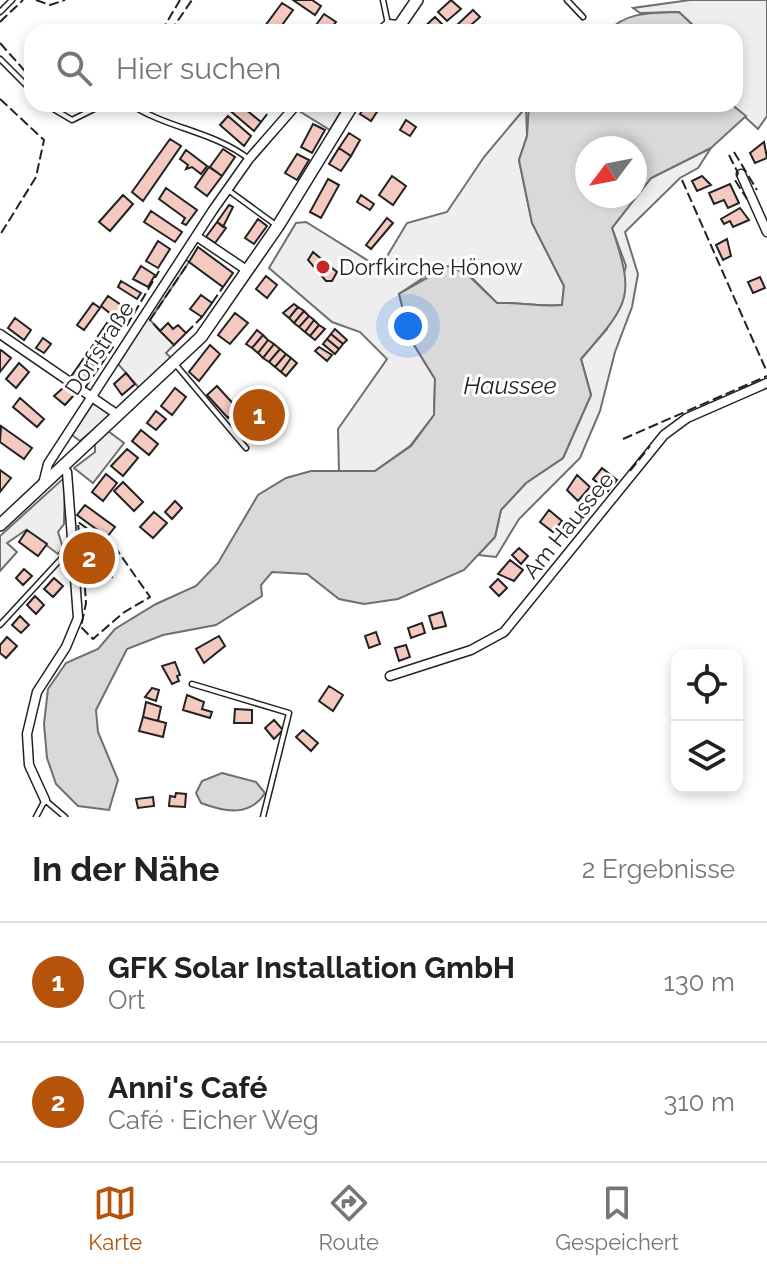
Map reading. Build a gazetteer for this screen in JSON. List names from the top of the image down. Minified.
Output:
{"streets":{"main road":["Dorfstraße"],"street":["Am Haussee"]},"water":["Haussee"],"places":["Dorfkirche Hönow"],"north":"bottom left","page":{"search":"Hier suchen","pins":["1","2"],"heading":["In der Nähe","2 Ergebnisse"],"list":[{"mark":"1","name":"GFK Solar Installation GmbH","note":"Ort","value":"130 m"},{"mark":"2","name":"Anni's Café","note":"Café · Eicher Weg","value":"310 m"}],"nav":["Karte","Route","Gespeichert"]}}
